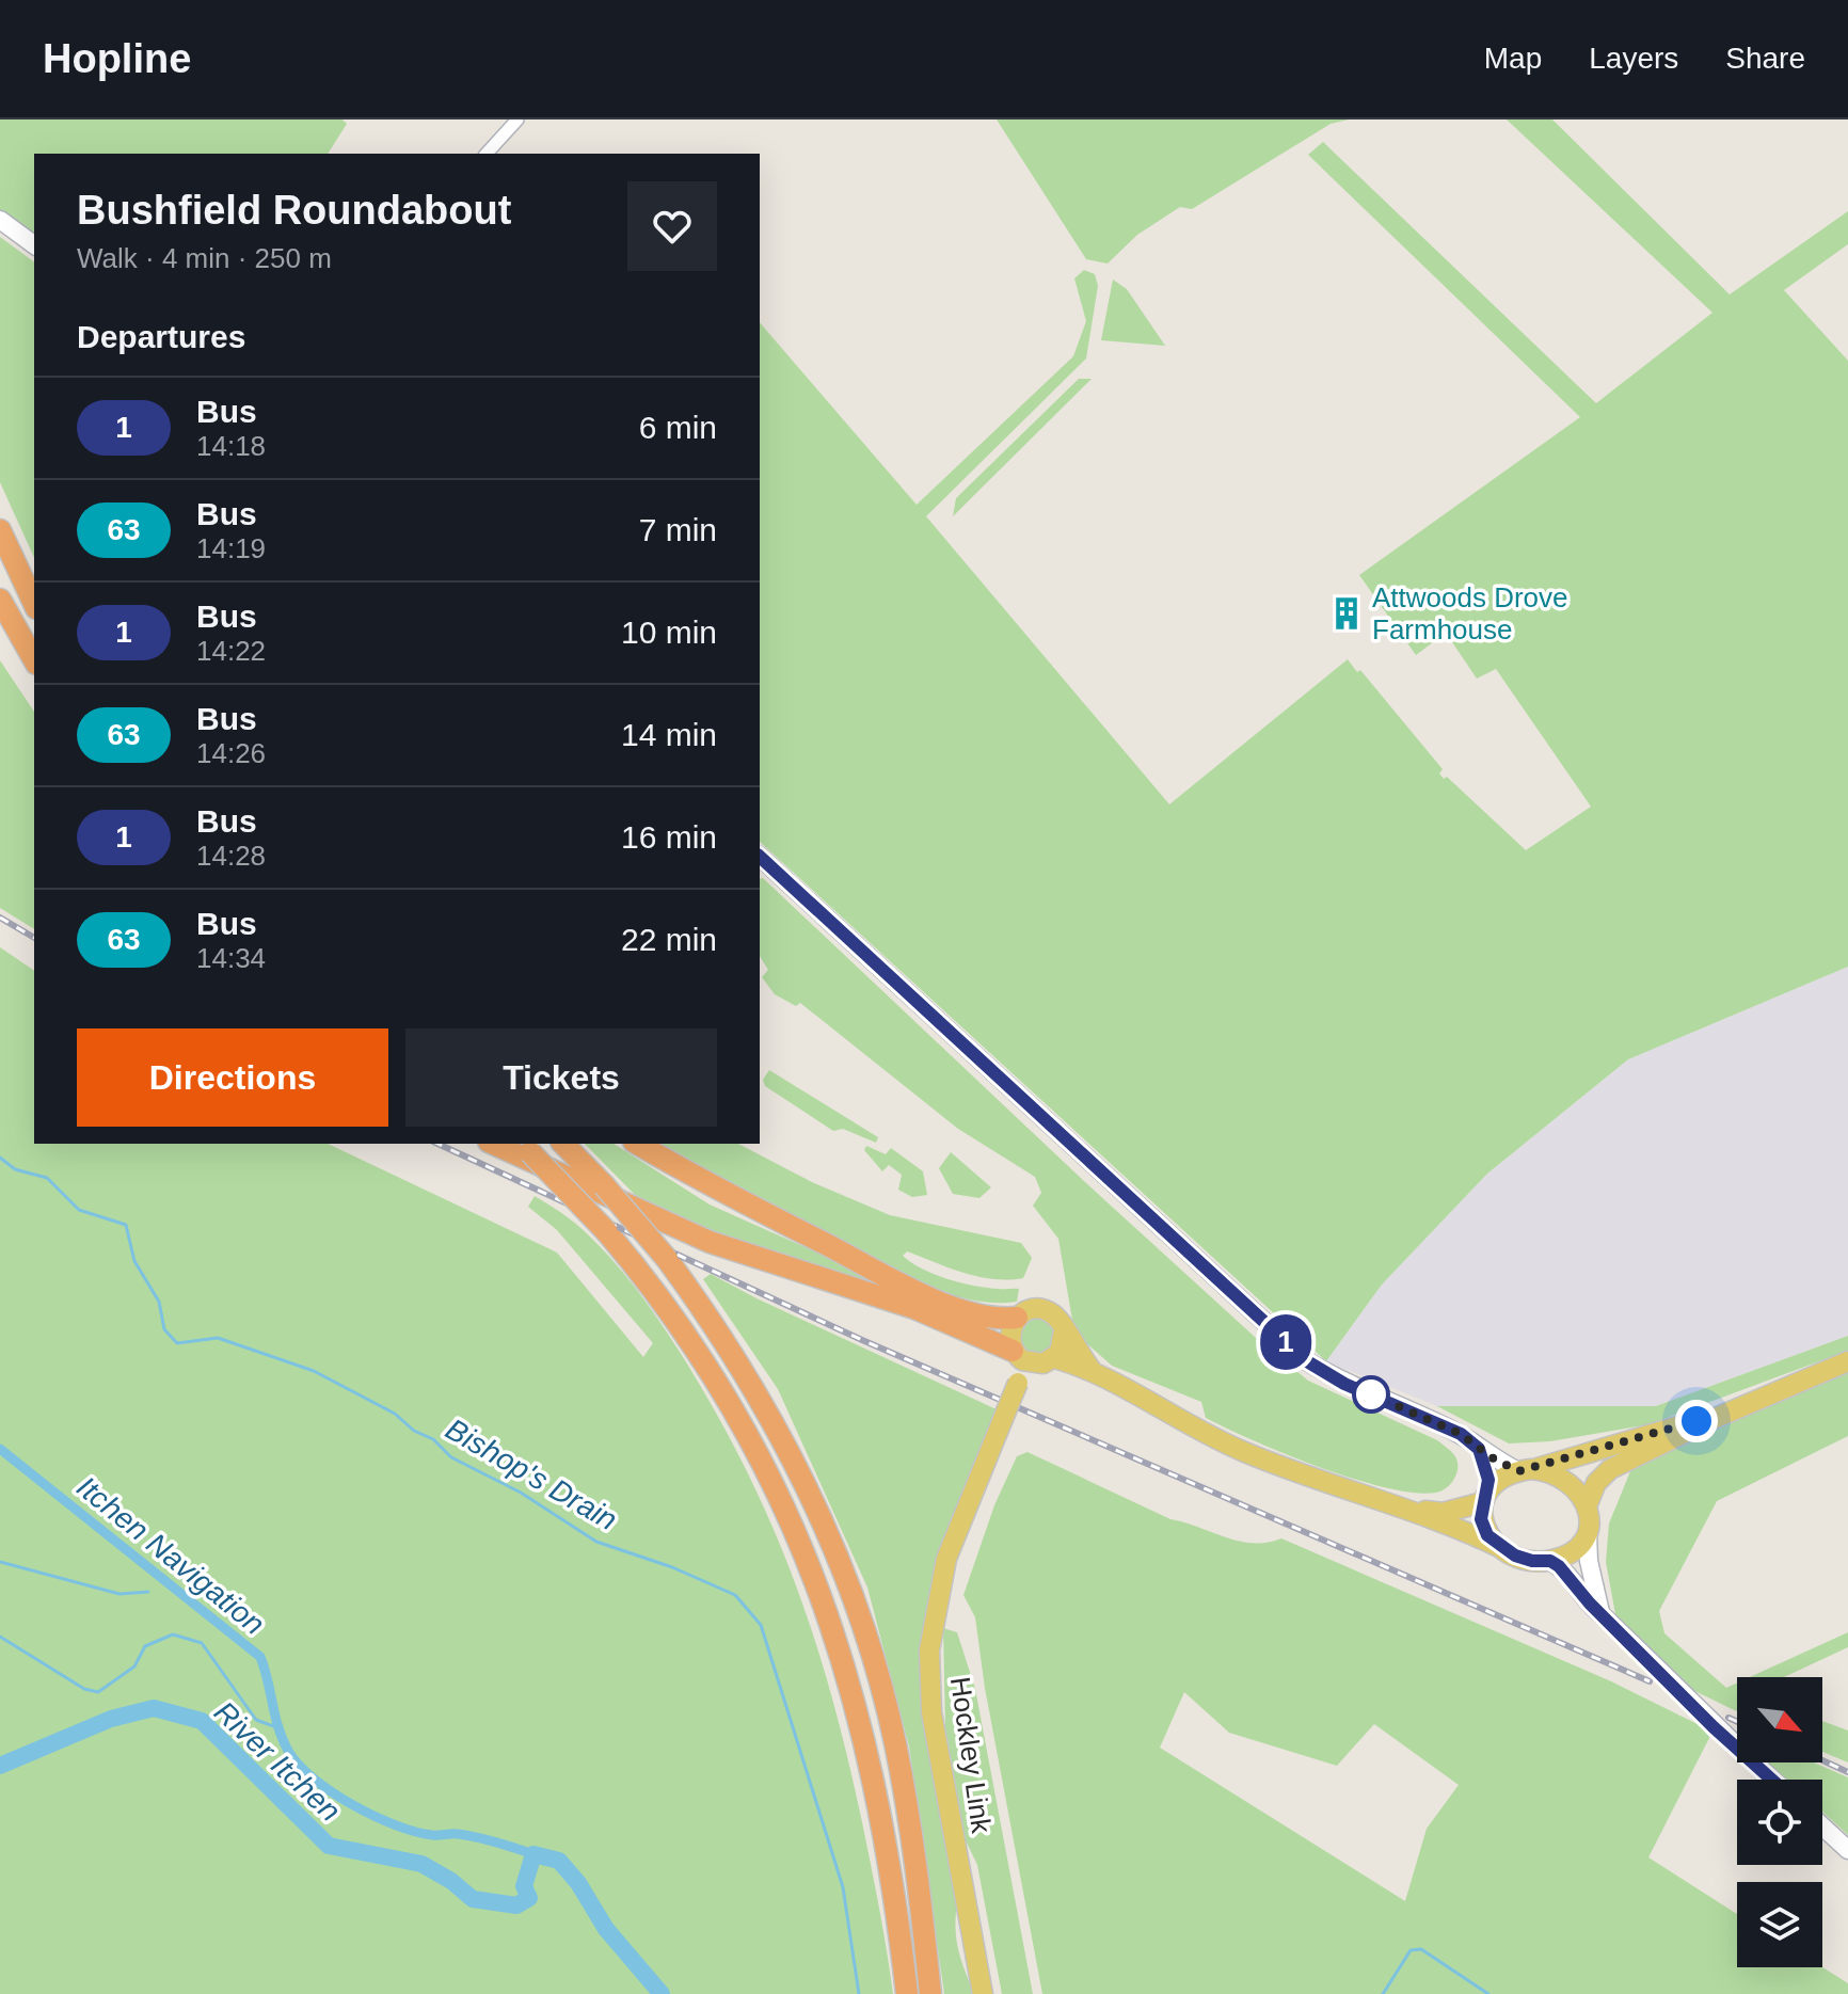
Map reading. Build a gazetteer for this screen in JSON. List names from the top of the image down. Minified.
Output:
{"streets":{"main road":["Hockley Link"]},"water":["Bishop's Drain","Itchen Navigation","River Itchen"],"places":{"building":["Attwoods Drove Farmhouse"]},"lines":["bus line 1"],"north":"bottom right","page":{"header":"Hopline","nav":["Map","Layers","Share"],"on_map":"1","heading":[["Bushfield Roundabout","Walk · 4 min · 250 m"],"Departures"],"list":[{"mark":"1","name":"Bus","note":"14:18","value":"6 min"},{"mark":"63","name":"Bus","note":"14:19","value":"7 min"},{"mark":"1","name":"Bus","note":"14:22","value":"10 min"},{"mark":"63","name":"Bus","note":"14:26","value":"14 min"},{"mark":"1","name":"Bus","note":"14:28","value":"16 min"},{"mark":"63","name":"Bus","note":"14:34","value":"22 min"}],"buttons":["Directions","Tickets"]}}
